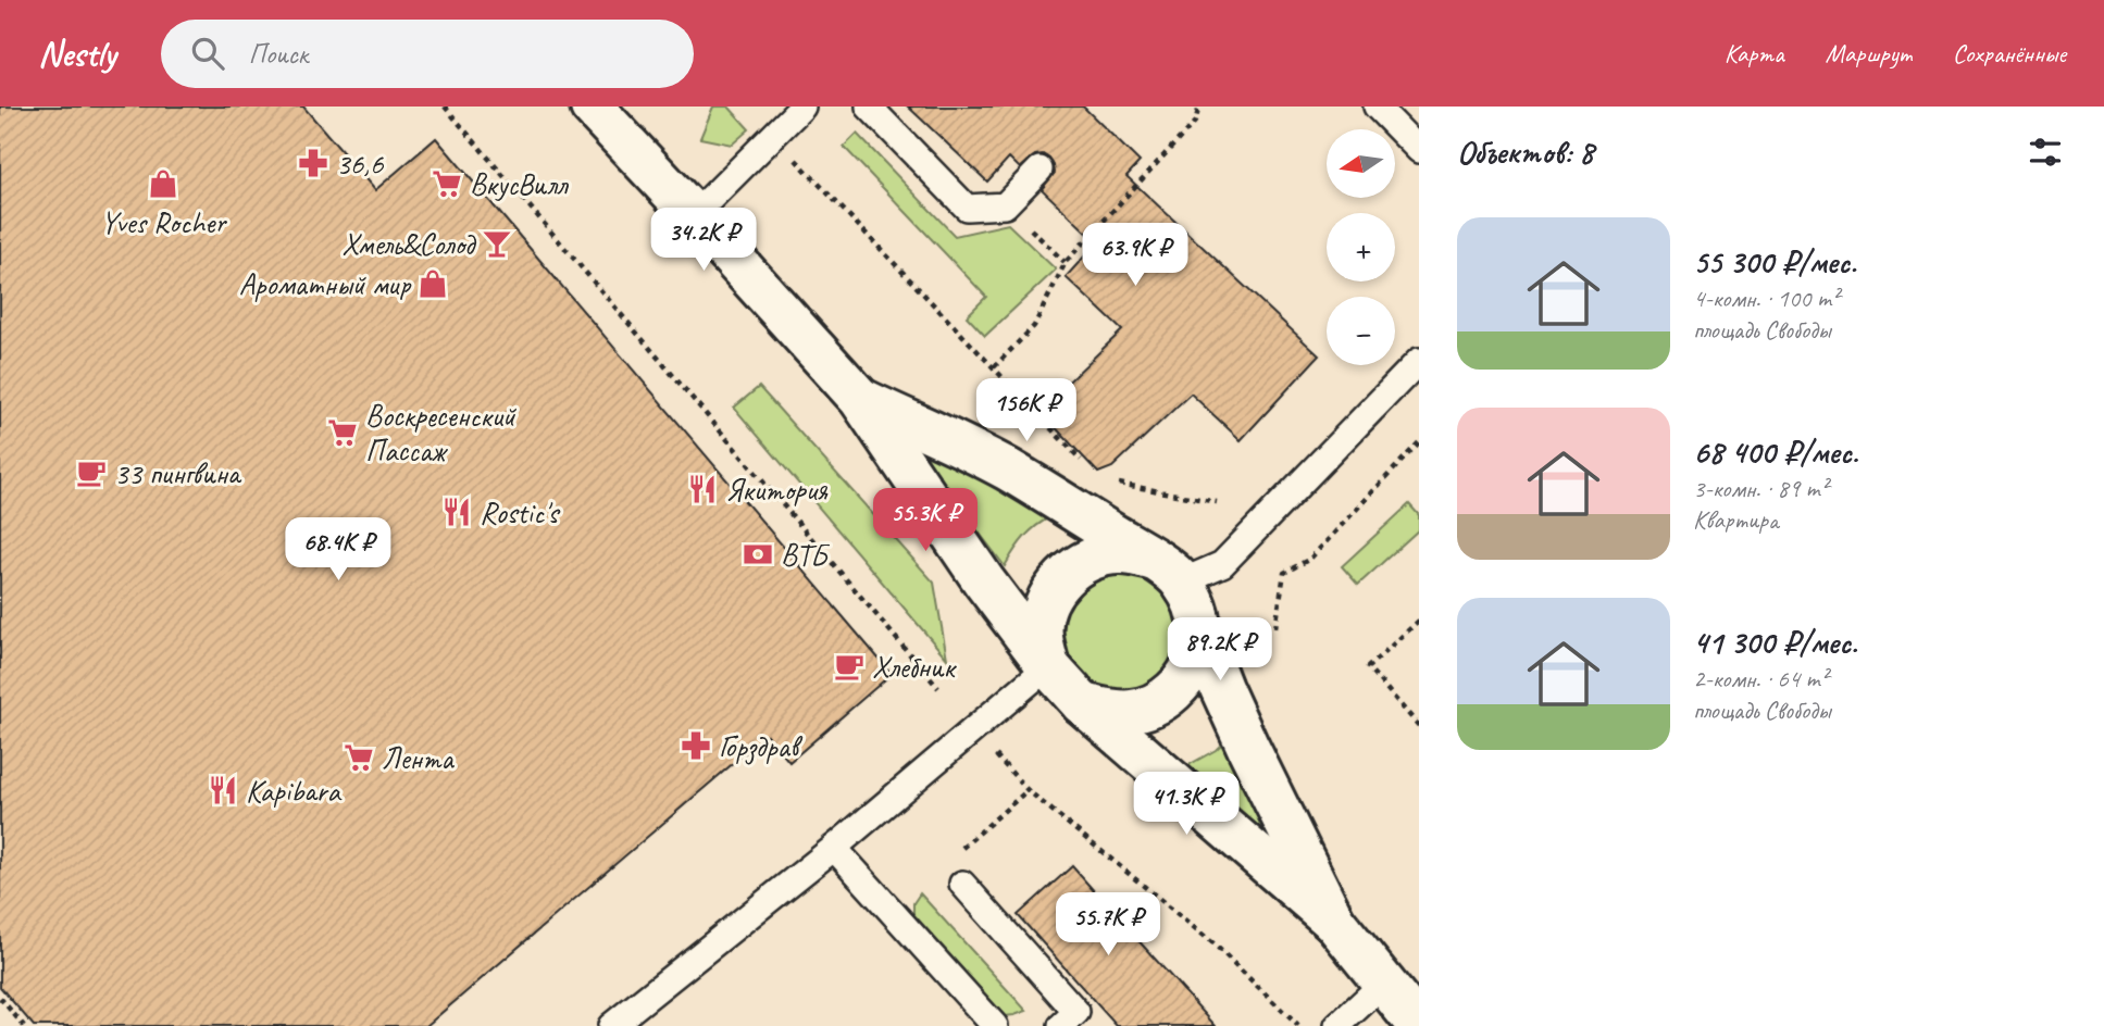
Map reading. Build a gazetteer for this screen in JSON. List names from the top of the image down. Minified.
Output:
{"places":{"pharmacy":["36,6","Горздрав"],"shop":["Yves Rocher","Ароматный мир"],"supermarket":["ВкусВилл","Воскресенский Пассаж","Лента"],"bar":["Хмель&Солод"],"cafe":["33 пингвина","Хлебник"],"restaurant":["Якитория","Rostic's","Kapibara"],"bank":["ВТБ"]},"north":"left","page":{"header":"Nestly","search":"Поиск","nav":["Карта","Маршрут","Сохранённые"],"heading":"Объектов: 8","map_buttons":["+","−"],"list":[{"name":"55 300 ₽/мес.","note":"4-комн. · 100 m² · площадь Свободы"},{"name":"68 400 ₽/мес.","note":"3-комн. · 89 m² · Квартира"},{"name":"41 300 ₽/мес.","note":"2-комн. · 64 m² · площадь Свободы"}],"price":["34.2K ₽","63.9K ₽","156K ₽","55.3K ₽","68.4K ₽","89.2K ₽","41.3K ₽","55.7K ₽"]}}
